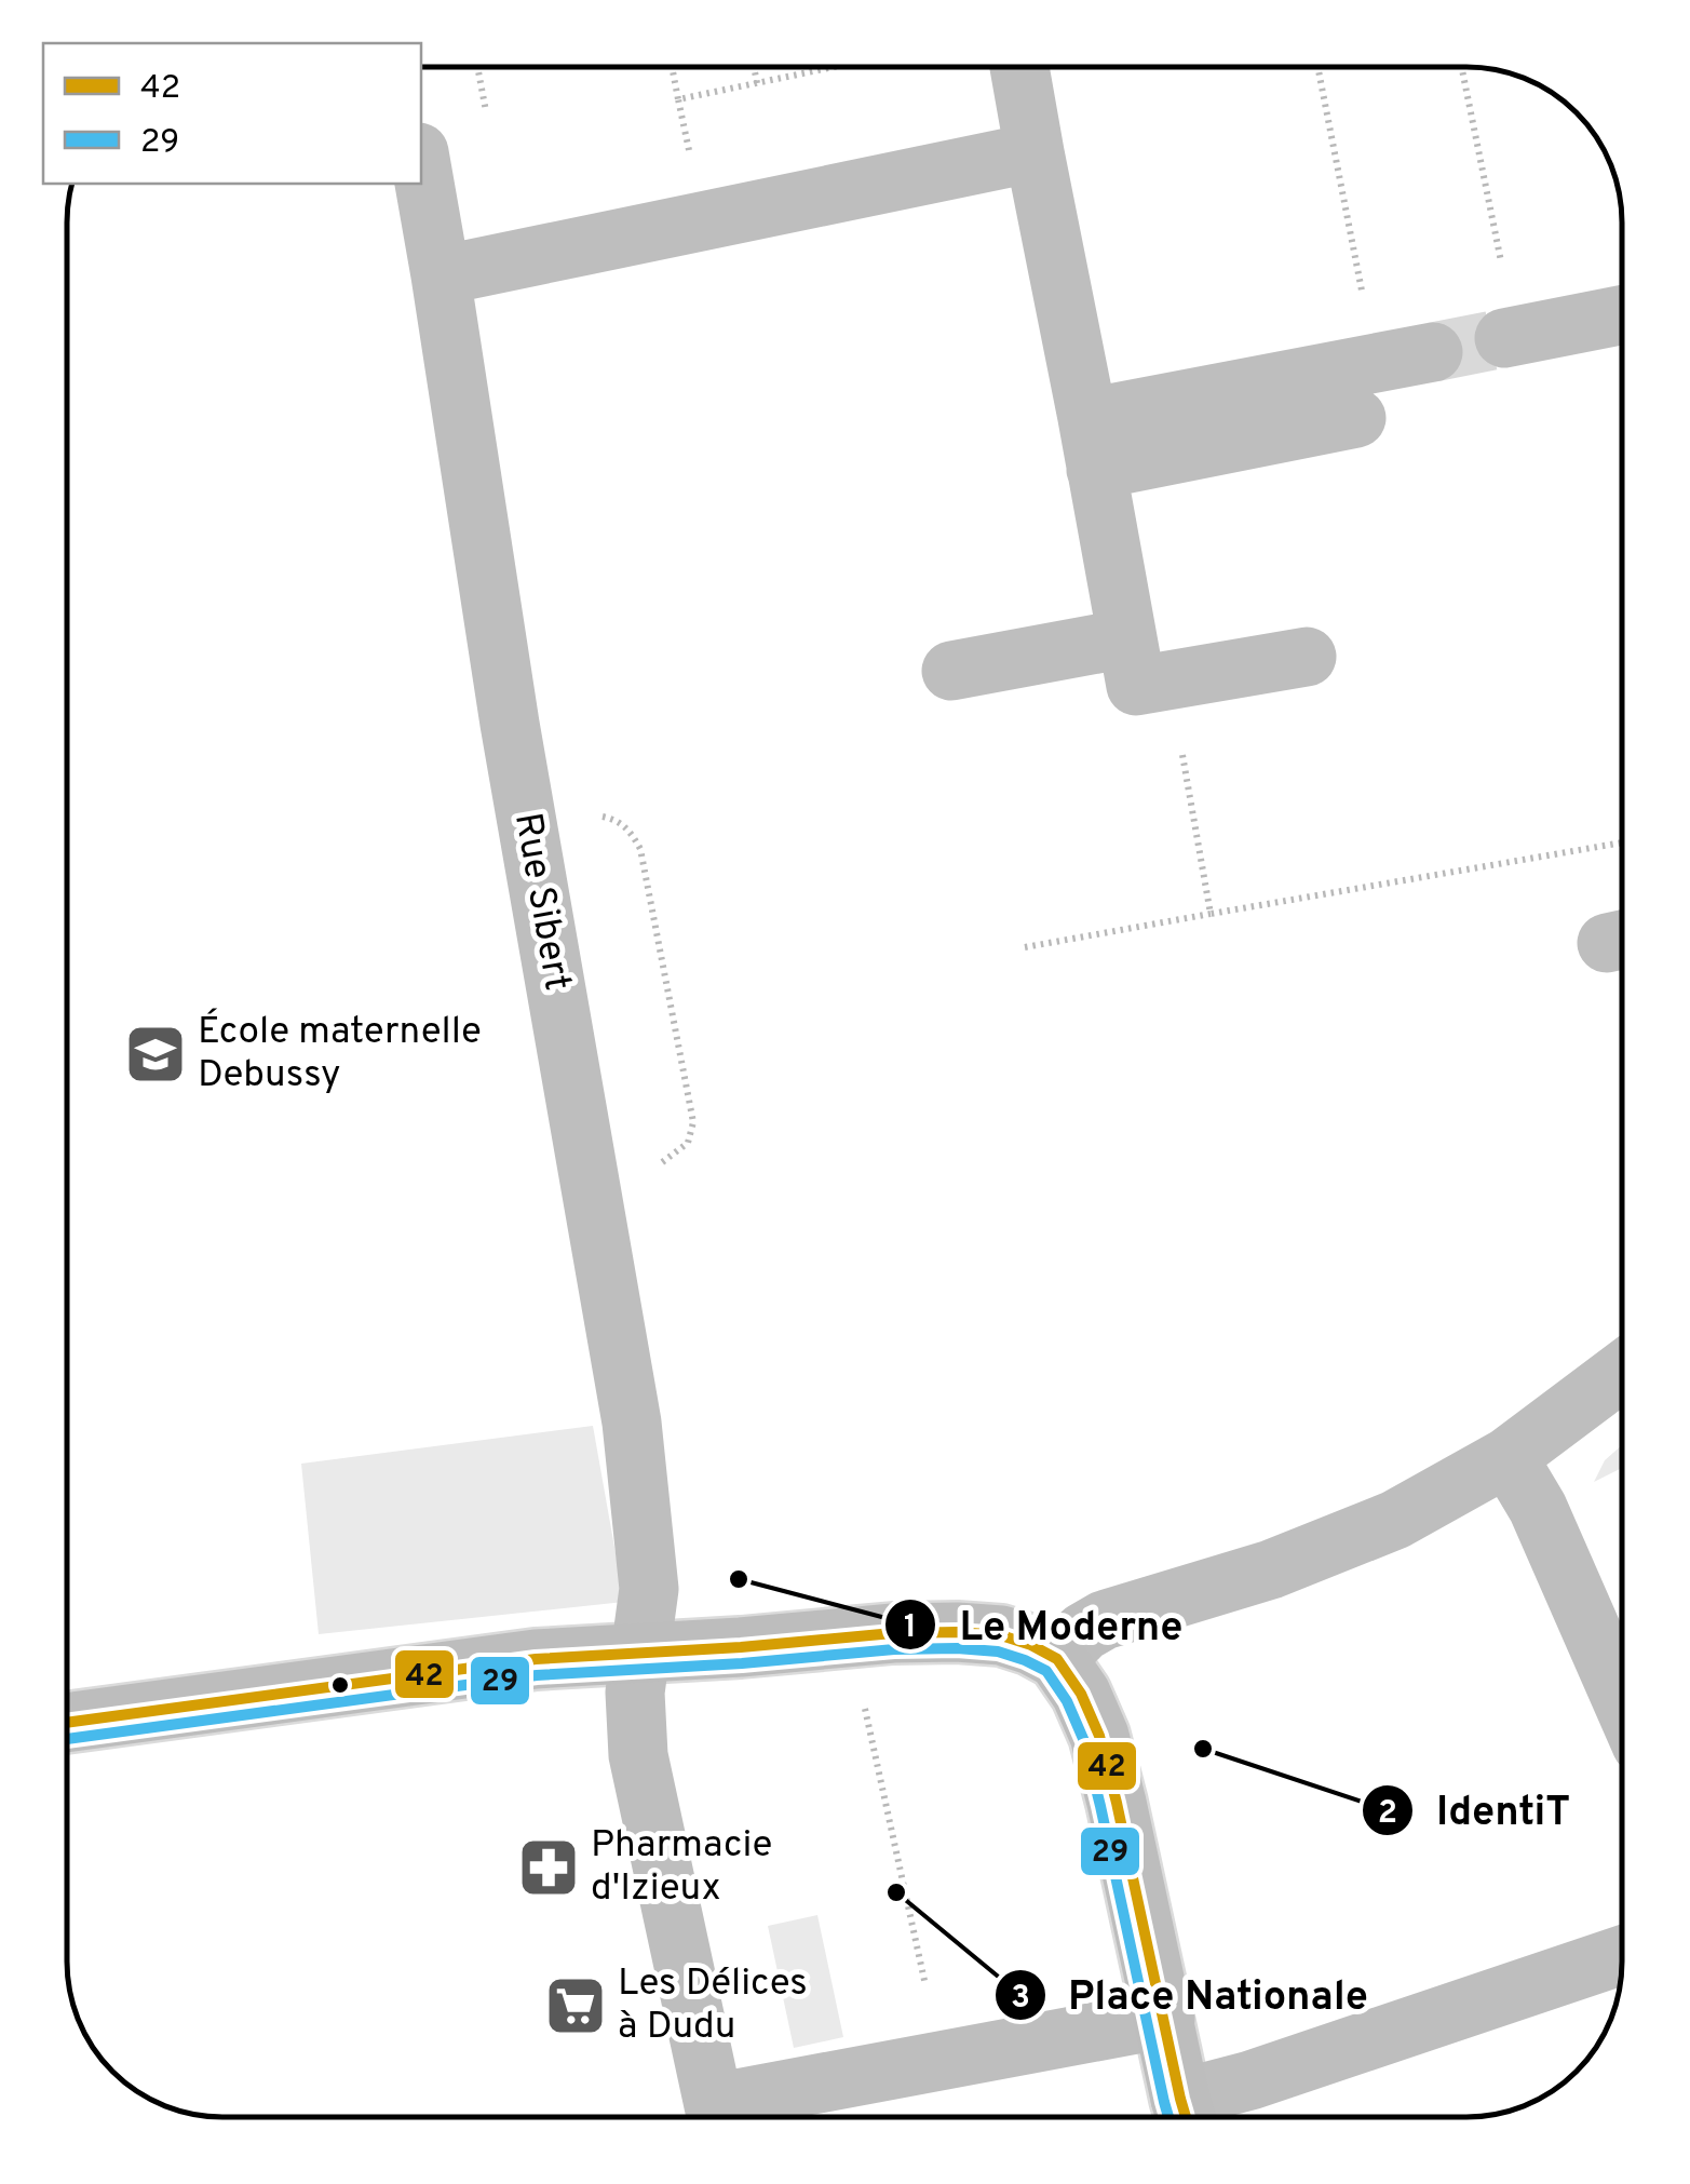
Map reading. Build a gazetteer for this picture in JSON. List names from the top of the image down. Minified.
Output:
{"streets":{"street":["Rue Sibert"]},"places":{"school or university":["École maternelle Debussy"],"other":["Le Moderne","IdentiT","Place Nationale"],"pharmacy":["Pharmacie d'Izieux"],"supermarket":["Les Délices à Dudu"]},"lines":["transit line 42","transit line 29"],"legend":["42","29"]}
